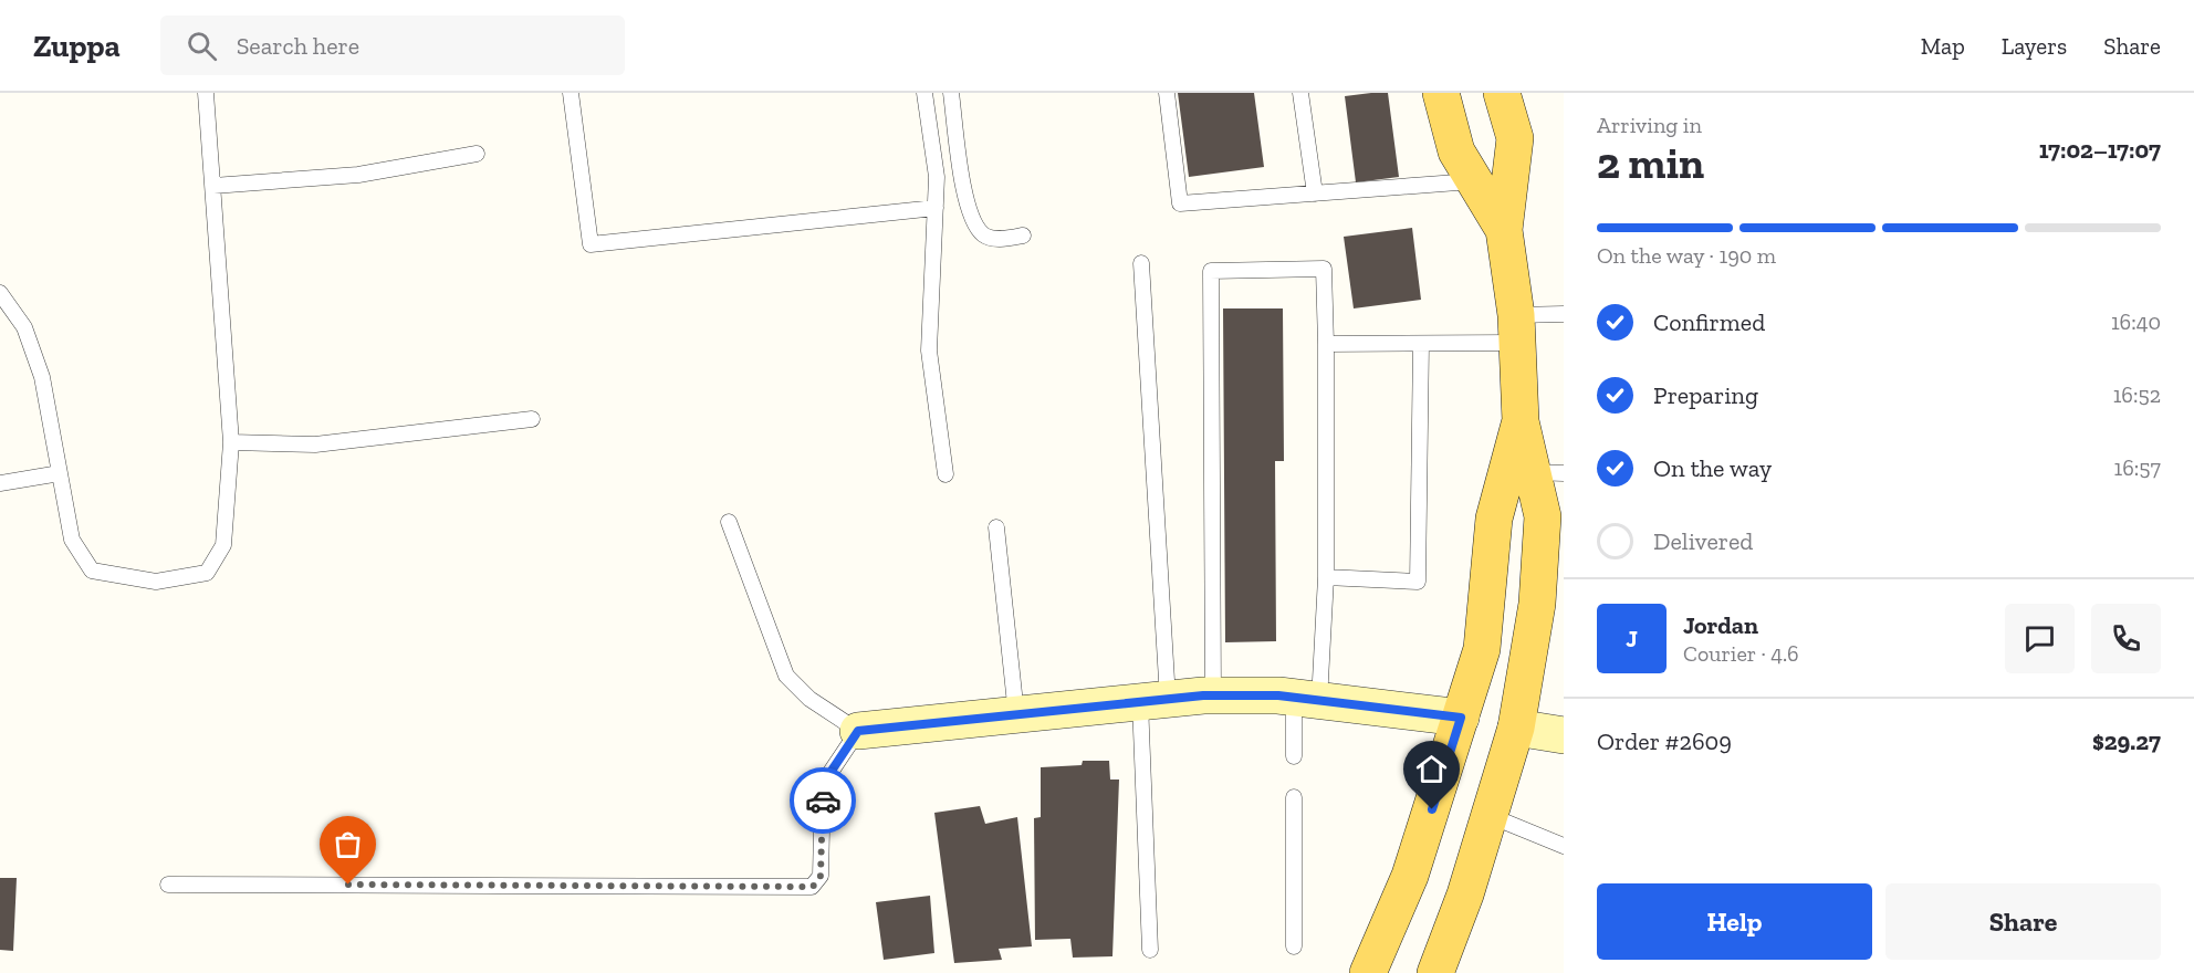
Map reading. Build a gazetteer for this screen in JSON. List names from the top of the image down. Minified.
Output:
{"page":{"header":"Zuppa","search":"Search here","nav":["Map","Layers","Share"],"heading":["2 min","Arriving in","17:02–17:07"],"panel":["Jordan","Courier · 4.6","Order #2609","$29.27"],"bar":"On the way · 190 m","list":[["Confirmed","16:40"],["Preparing","16:52"],["On the way","16:57"],"Delivered"],"round":"J","buttons":["Help","Share"]}}
